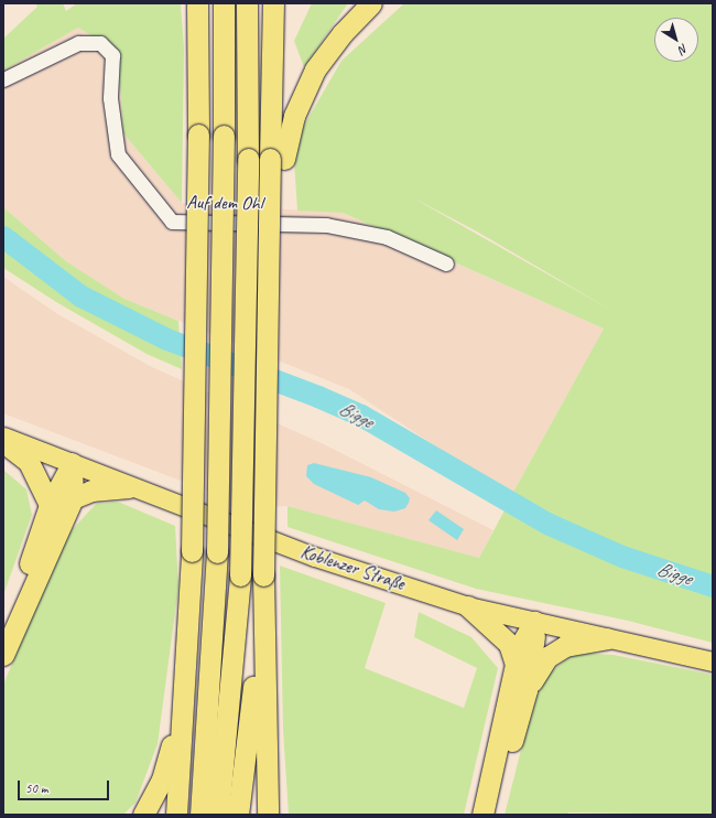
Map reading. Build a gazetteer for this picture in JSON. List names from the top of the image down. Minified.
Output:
{"streets":{"main road":["Koblenzer Straße"],"street":["Auf dem Ohl"]},"water":["Bigge"],"scale_bar":"50 m","north":"bottom right"}
